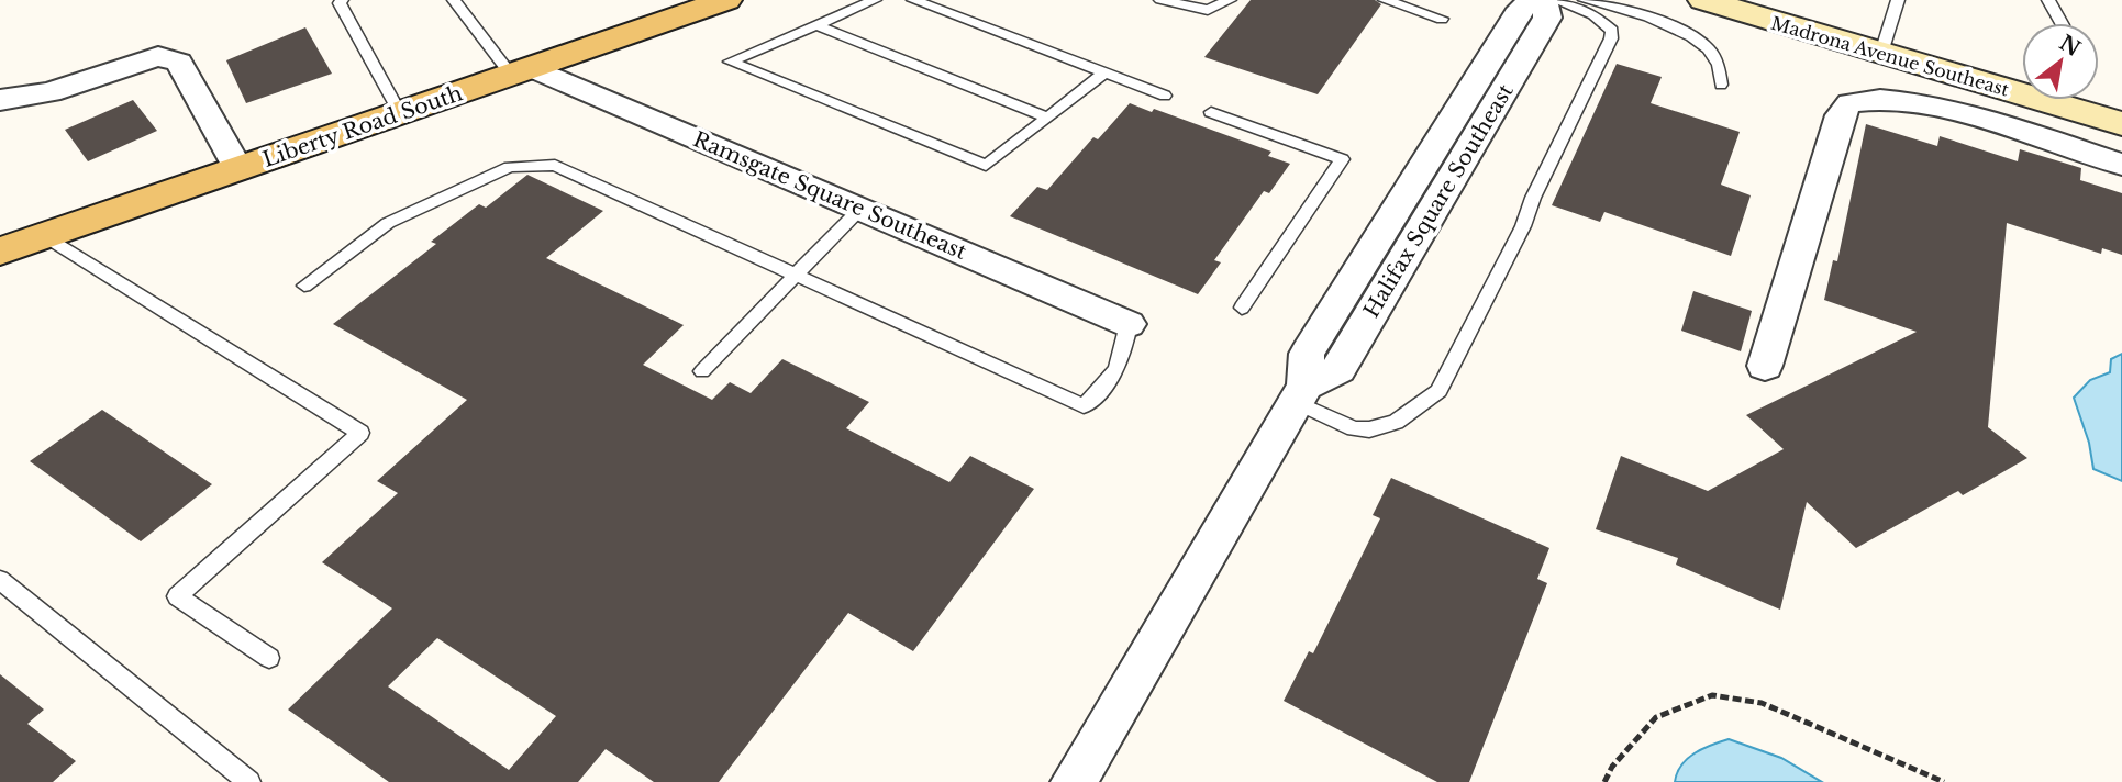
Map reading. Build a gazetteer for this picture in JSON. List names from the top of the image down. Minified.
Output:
{"streets":{"main road":["Madrona Avenue Southeast","Liberty Road South"],"street":["Ramsgate Square Southeast","Halifax Square Southeast"]},"crossings":[["Liberty Road South","Ramsgate Square Southeast"]],"north":"top right"}
